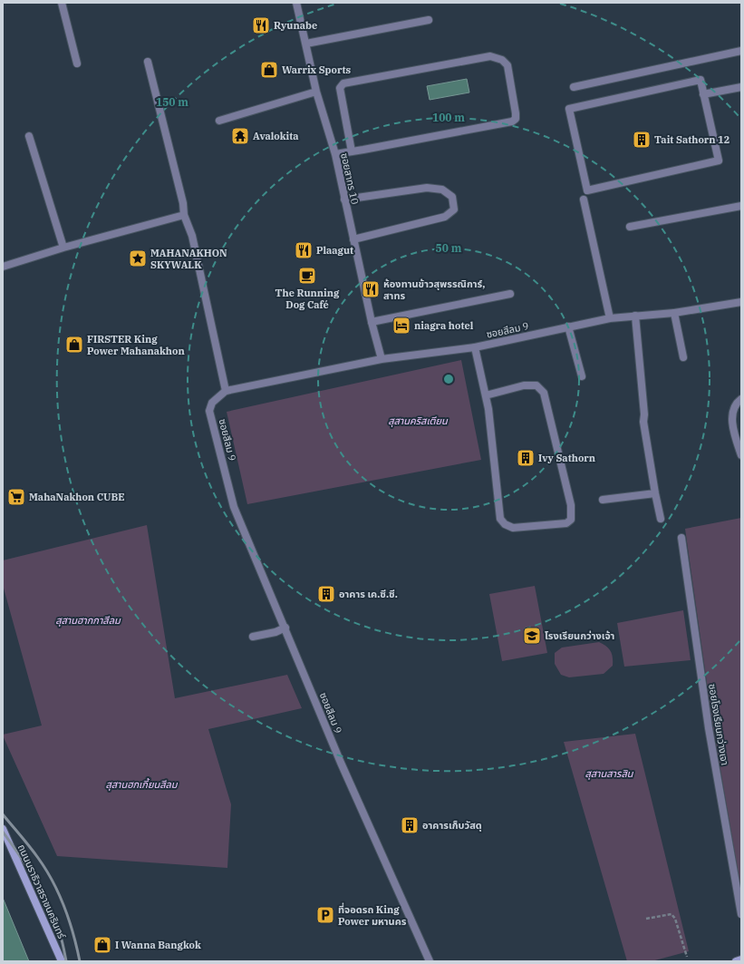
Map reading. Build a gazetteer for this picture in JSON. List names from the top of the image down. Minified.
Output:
{"streets":{"main road":["ถนนนราธิวาสราชนครินทร์"],"street":["ซอยสาทร 10","ซอยสีลม 9","ซอยโรงเรียนกว่างเจา"]},"crossings":[["ซอยสาทร 10","ซอยสีลม 9"]],"parks":["สุสานคริสเตียน","สุสานฮากกาสีลม","สุสานสารสิน","สุสานฮกเกี้ยนสีลม"],"places":{"restaurant":["Ryunabe","Plaagut","ห้องทานข้าวสุพรรณิการ์, สาทร"],"shop":["Warrix Sports","FIRSTER King Power Mahanakhon","I Wanna Bangkok"],"temple":["Avalokita"],"building":["Tait Sathorn 12","Ivy Sathorn","อาคาร เค.ซี.ซี.","อาคารเก็บวัสดุ"],"place":["MAHANAKHON SKYWALK"],"cafe":["The Running Dog Café"],"hotel":["niagra hotel"],"supermarket":["MahaNakhon CUBE"],"school or university":["โรงเรียนกว่างเจ้า"],"parking":["ที่จอดรถ King Power มหานคร"]},"rings":["150 m","100 m","50 m"]}
